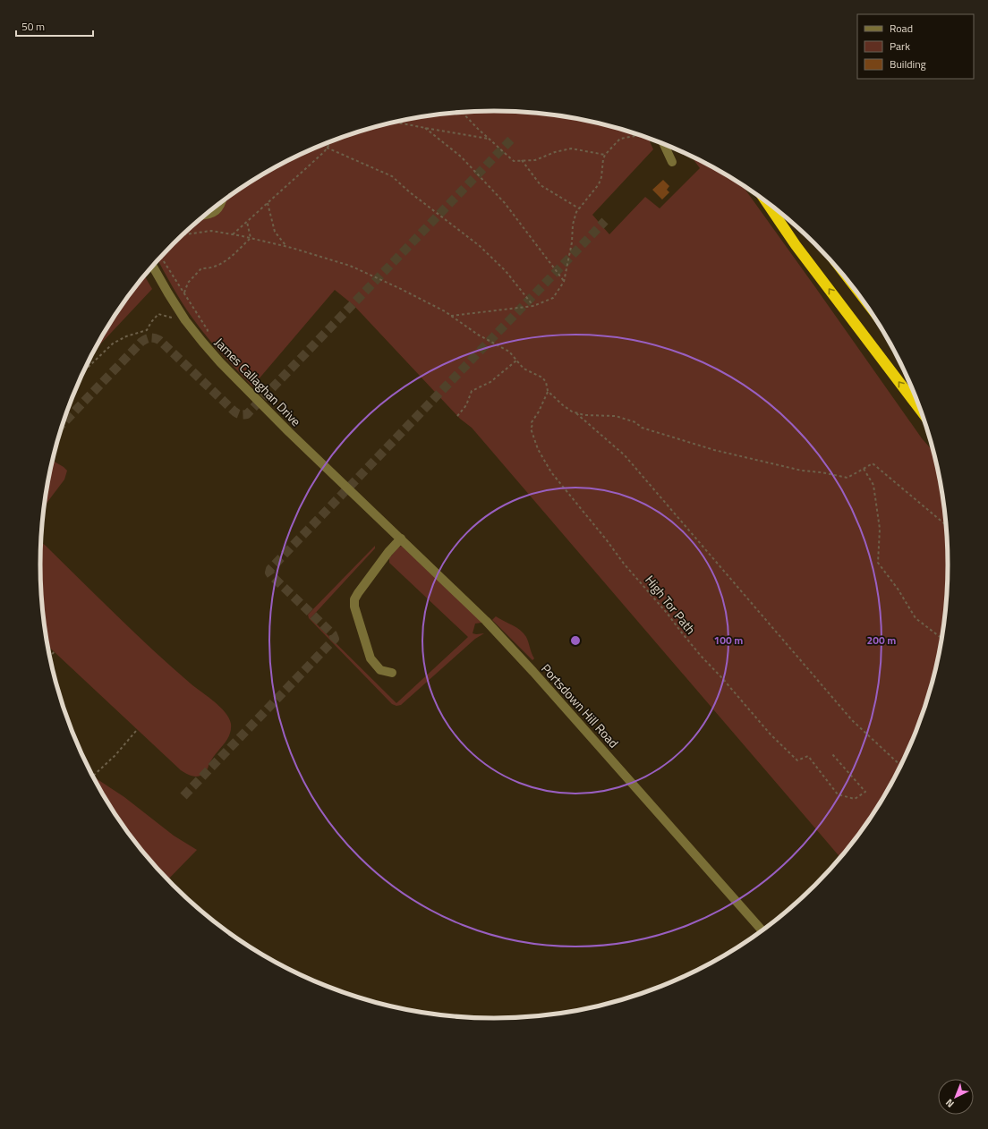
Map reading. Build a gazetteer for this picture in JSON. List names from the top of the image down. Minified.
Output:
{"streets":{"street":["James Callaghan Drive","Portsdown Hill Road"],"path":["High Tor Path"]},"crossings":[["James Callaghan Drive","Portsdown Hill Road"]],"legend":["Road","Park","Building"],"scale_bar":"50 m","north":"bottom left","rings":["100 m","200 m"]}
